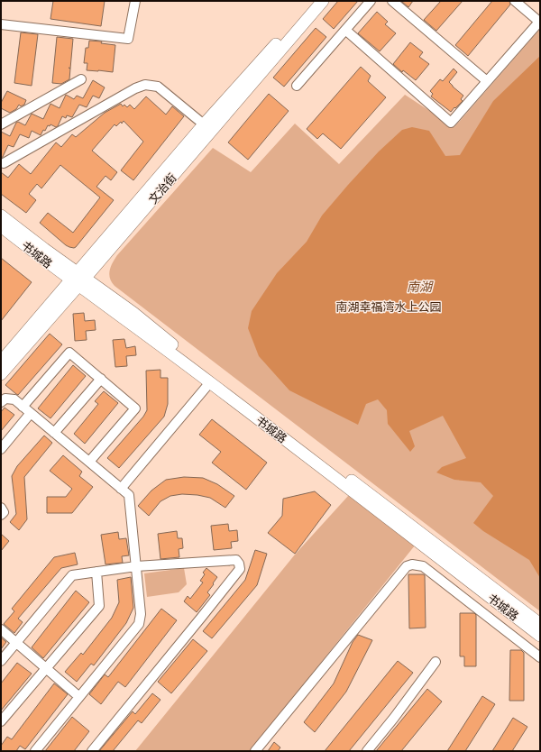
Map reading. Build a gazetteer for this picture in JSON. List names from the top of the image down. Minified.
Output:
{"streets":{"main road":["文治街","书城路"]},"crossings":[["文治街","书城路"]],"water":["南湖"],"parks":["南湖幸福湾水上公园"]}
